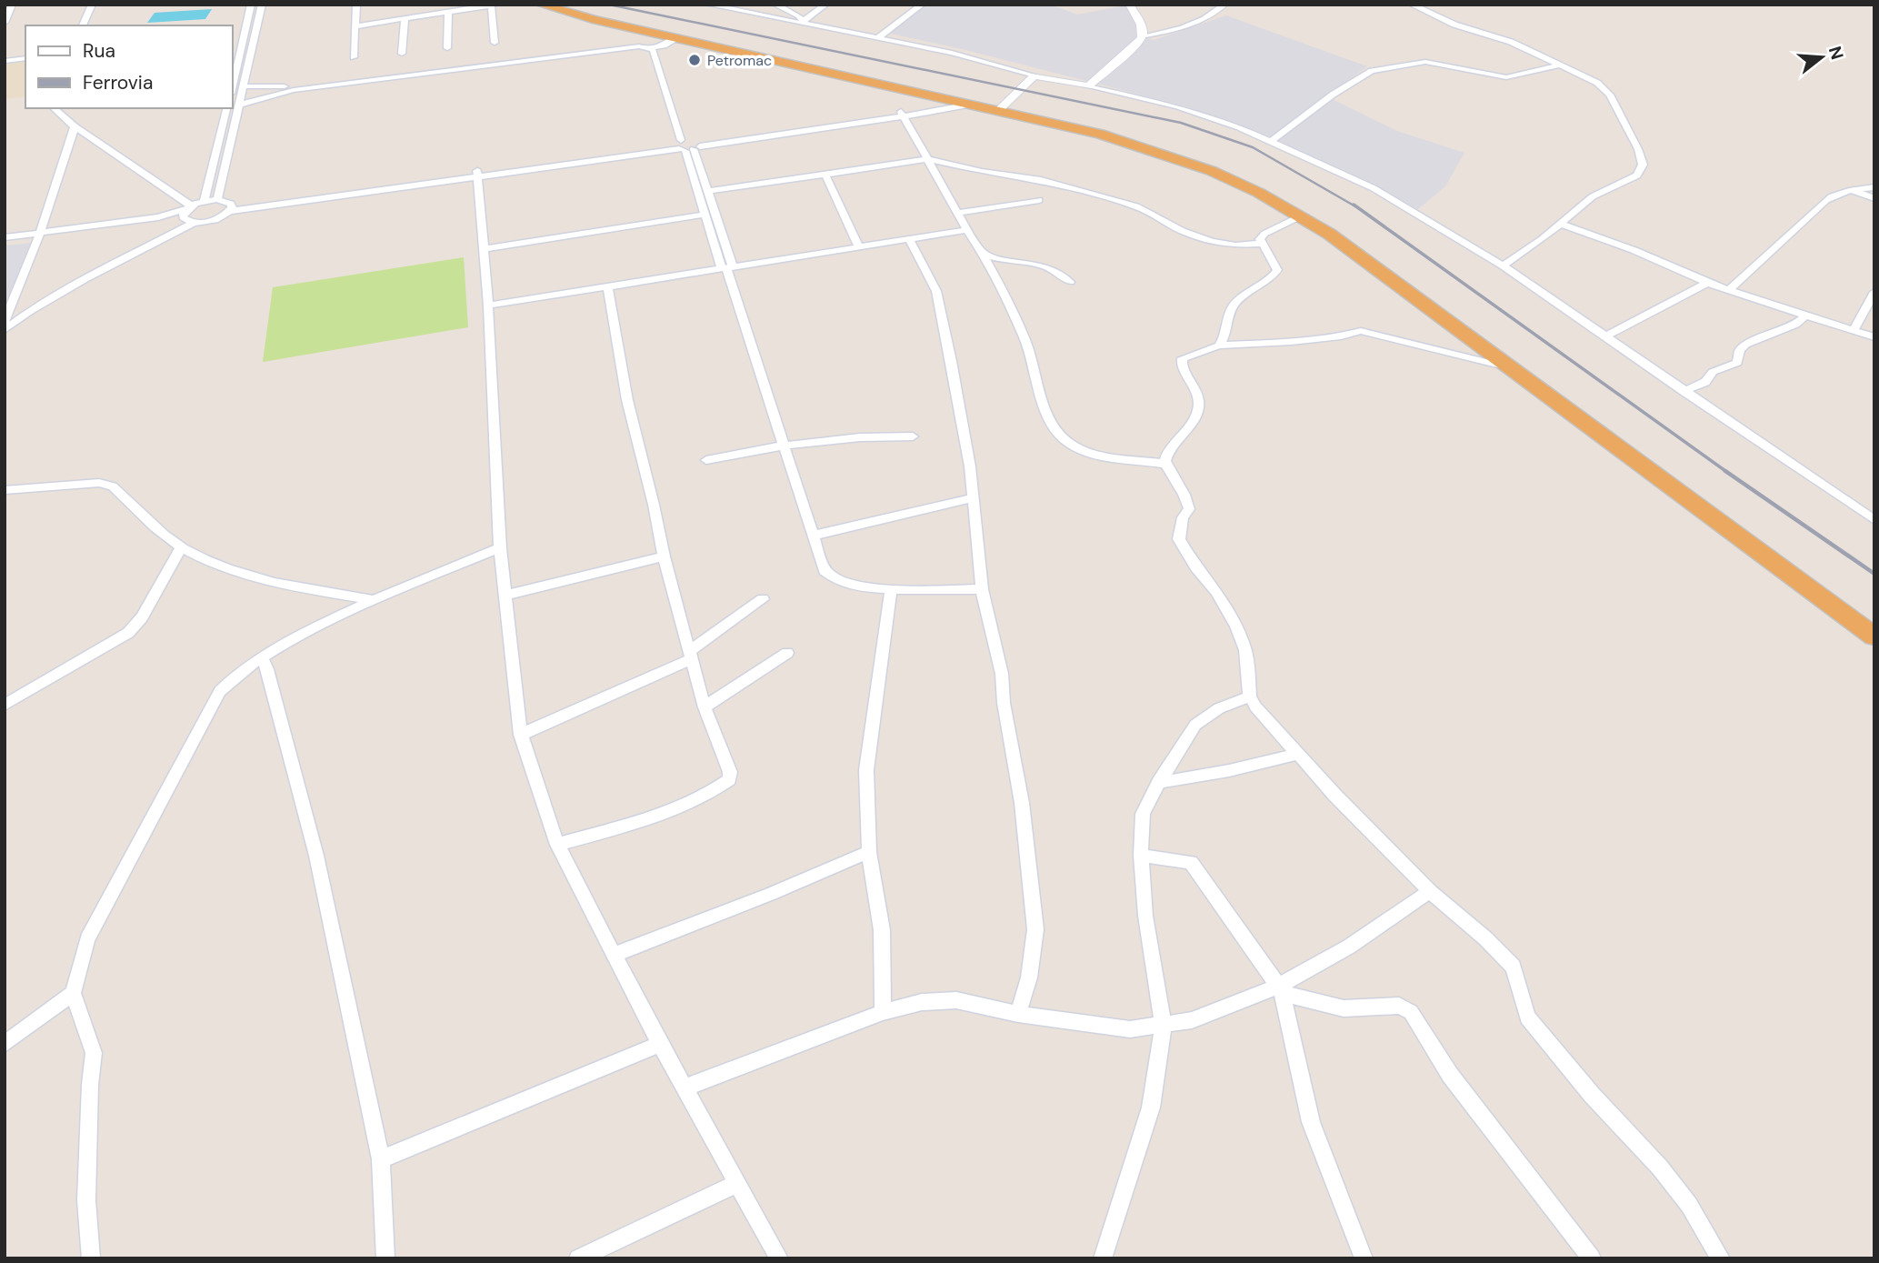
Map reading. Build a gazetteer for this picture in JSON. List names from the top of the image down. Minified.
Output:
{"places":["Petromac"],"legend":["Rua","Ferrovia"],"north":"right"}
